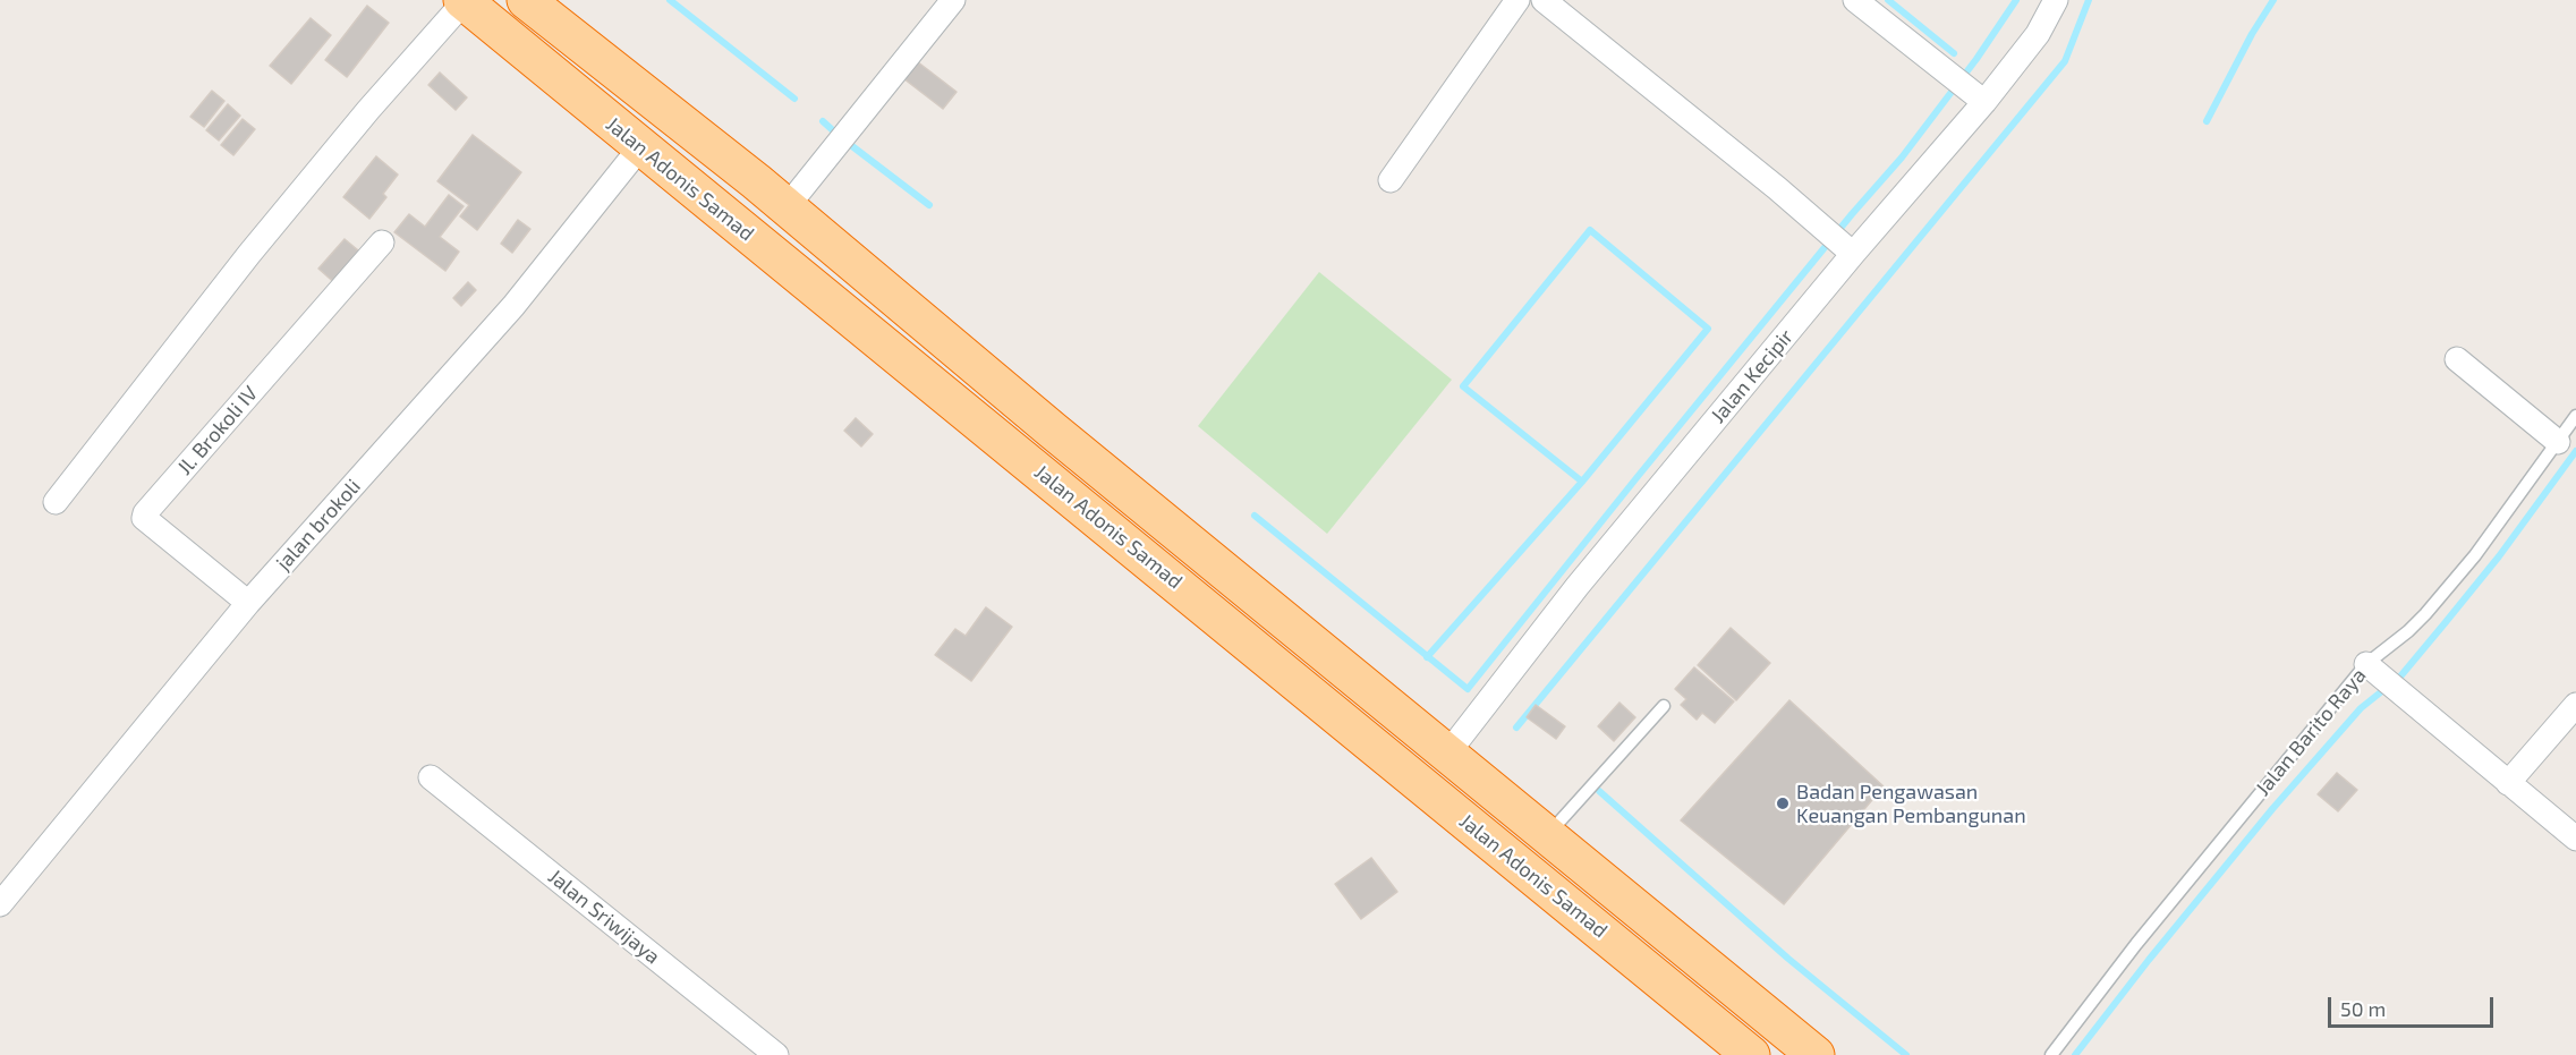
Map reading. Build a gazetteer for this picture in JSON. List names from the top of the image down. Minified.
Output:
{"streets":{"highway":["Jalan Adonis Samad"],"street":["Jalan Kecipir","Jl. Brokoli IV","jalan brokoli","Jalan Sriwijaya"],"lane":["Jalan Barito Raya"]},"crossings":[["Jalan Adonis Samad","jalan brokoli"],["Jl. Brokoli IV","jalan brokoli"]],"places":["Badan Pengawasan Keuangan Pembangunan"],"scale_bar":"50 m"}
